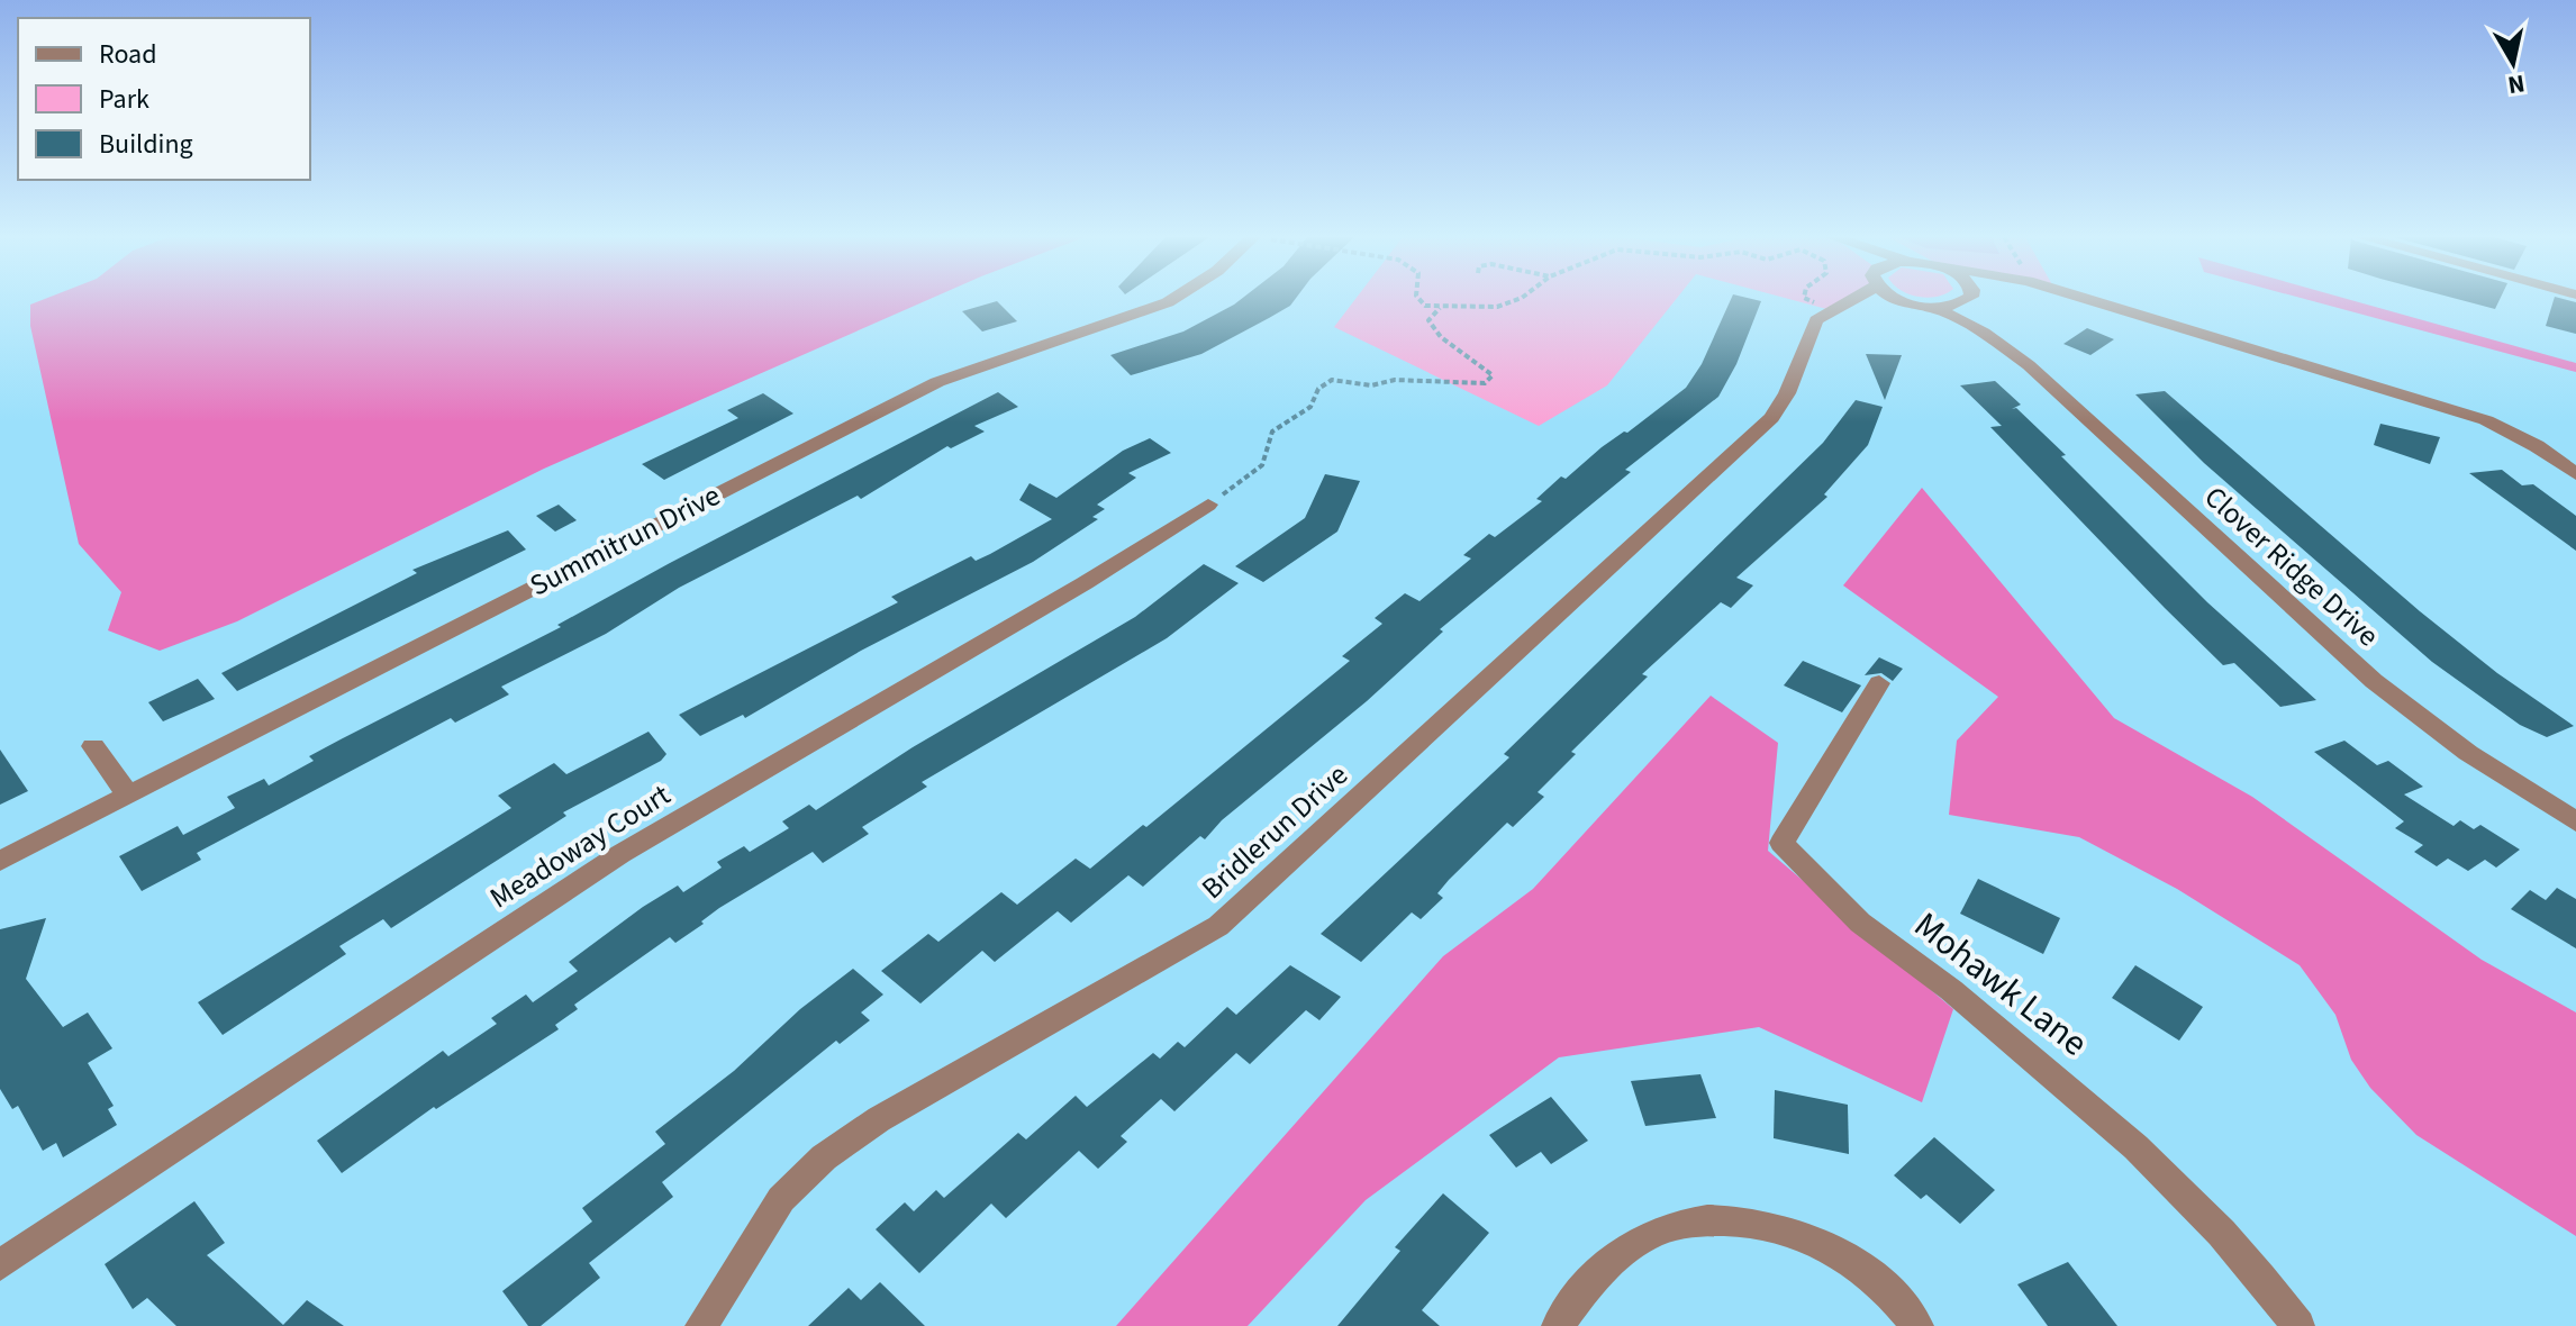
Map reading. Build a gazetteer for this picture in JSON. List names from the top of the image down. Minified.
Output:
{"streets":{"street":["Summitrun Drive","Clover Ridge Drive","Bridlerun Drive","Meadoway Court","Mohawk Lane"]},"legend":["Road","Park","Building"],"north":"bottom"}
